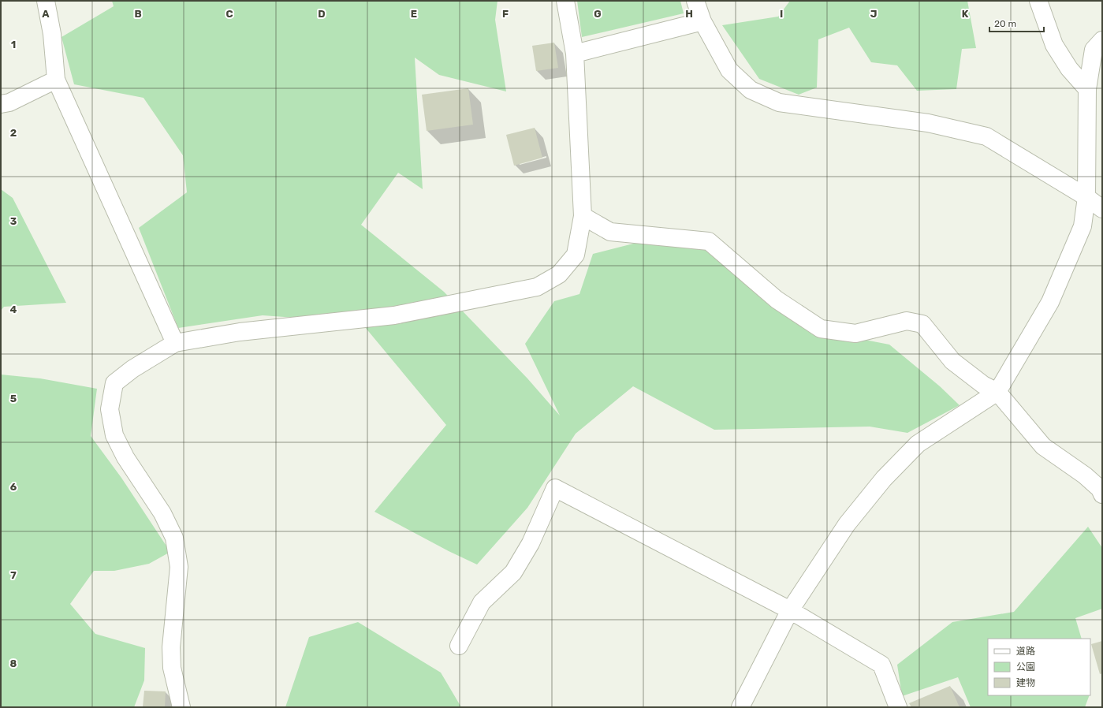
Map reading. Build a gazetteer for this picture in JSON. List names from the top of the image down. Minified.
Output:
{"legend":["道路","公園","建物"],"scale_bar":"20 m","grid":{"columns":["A","B","C","D","E","F","G","H","I","J","K"],"rows":["1","2","3","4","5","6","7","8"]}}
